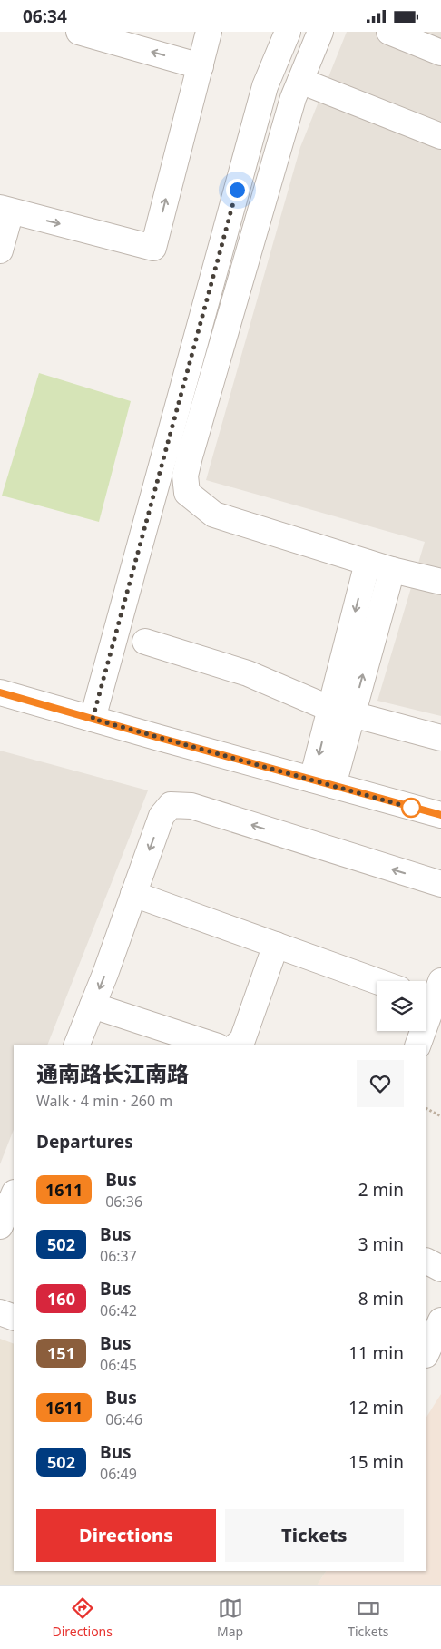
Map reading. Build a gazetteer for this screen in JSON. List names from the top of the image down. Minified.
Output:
{"lines":["bus line 1611"],"page":{"status":"06:34","heading":[["通南路长江南路","Walk · 4 min · 260 m"],"Departures"],"list":[{"mark":"1611","name":"Bus","note":"06:36","value":"2 min"},{"mark":"502","name":"Bus","note":"06:37","value":"3 min"},{"mark":"160","name":"Bus","note":"06:42","value":"8 min"},{"mark":"151","name":"Bus","note":"06:45","value":"11 min"},{"mark":"1611","name":"Bus","note":"06:46","value":"12 min"},{"mark":"502","name":"Bus","note":"06:49","value":"15 min"}],"buttons":["Directions","Tickets"],"tabs":["Directions","Map","Tickets"]}}
